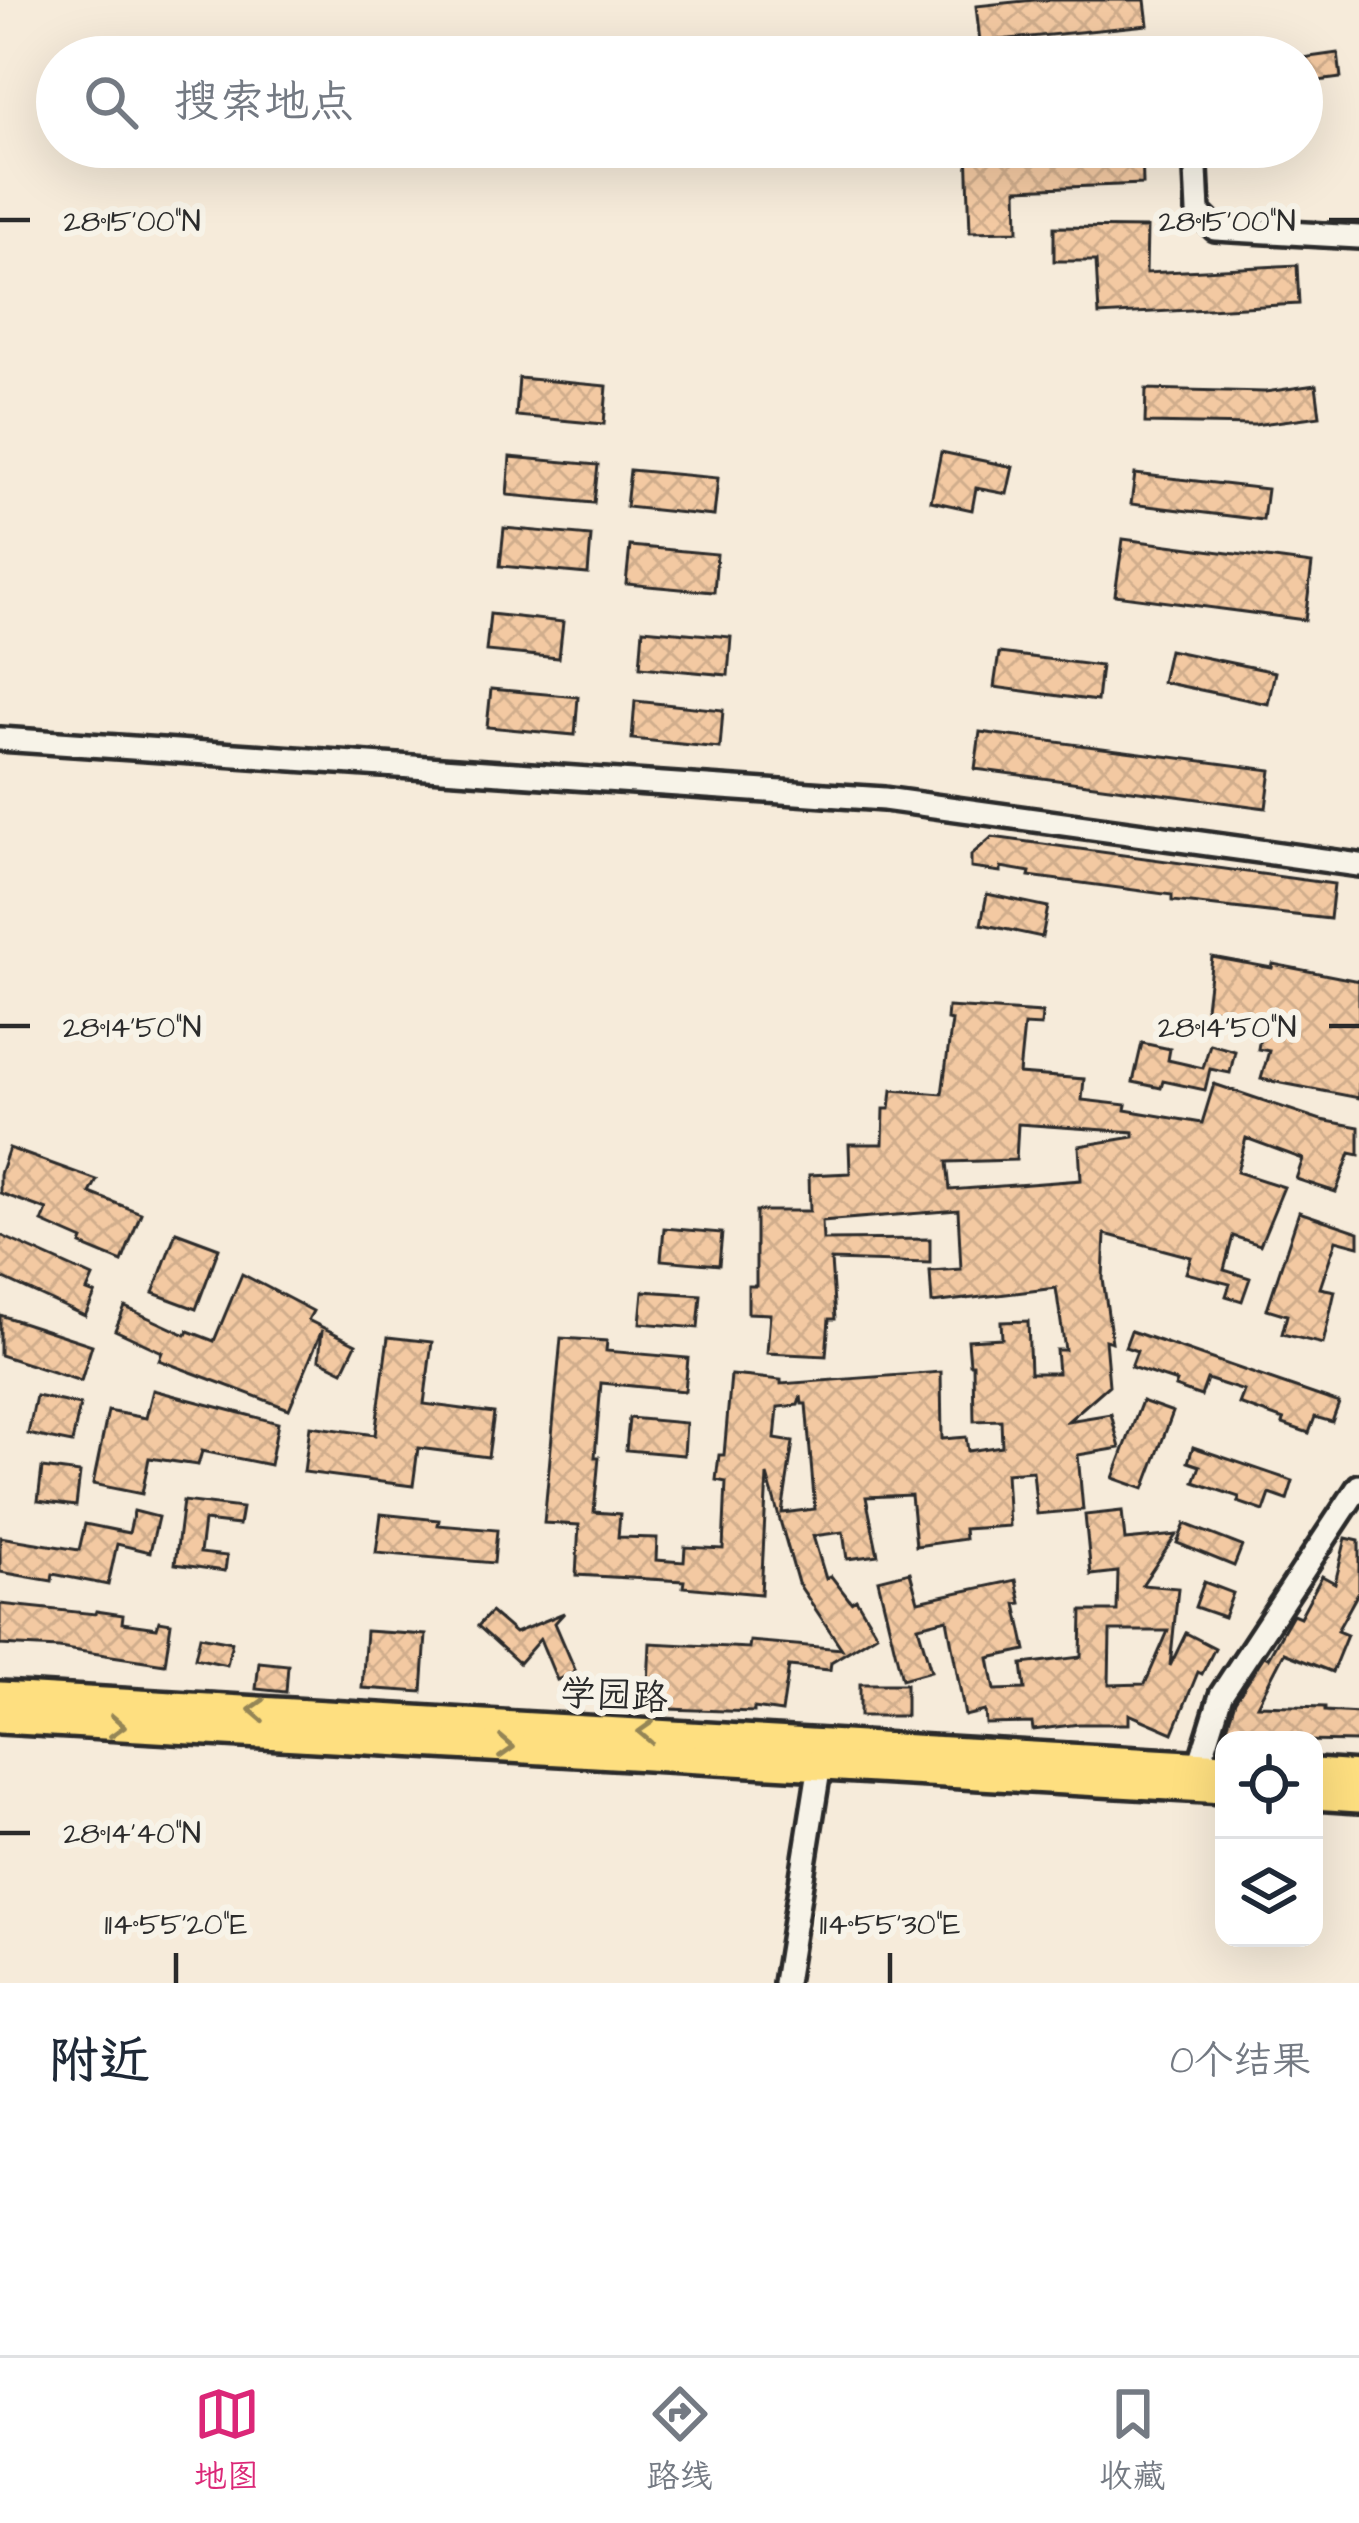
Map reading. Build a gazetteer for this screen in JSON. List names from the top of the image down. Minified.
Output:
{"streets":{"main road":["学园路"]},"page":{"search":"搜索地点","heading":["附近","0个结果"],"nav":["地图","路线","收藏"]},"coordinates":["28°15'00\"N","28°14'50\"N","28°14'40\"N","114°55'20\"E","114°55'30\"E"]}
